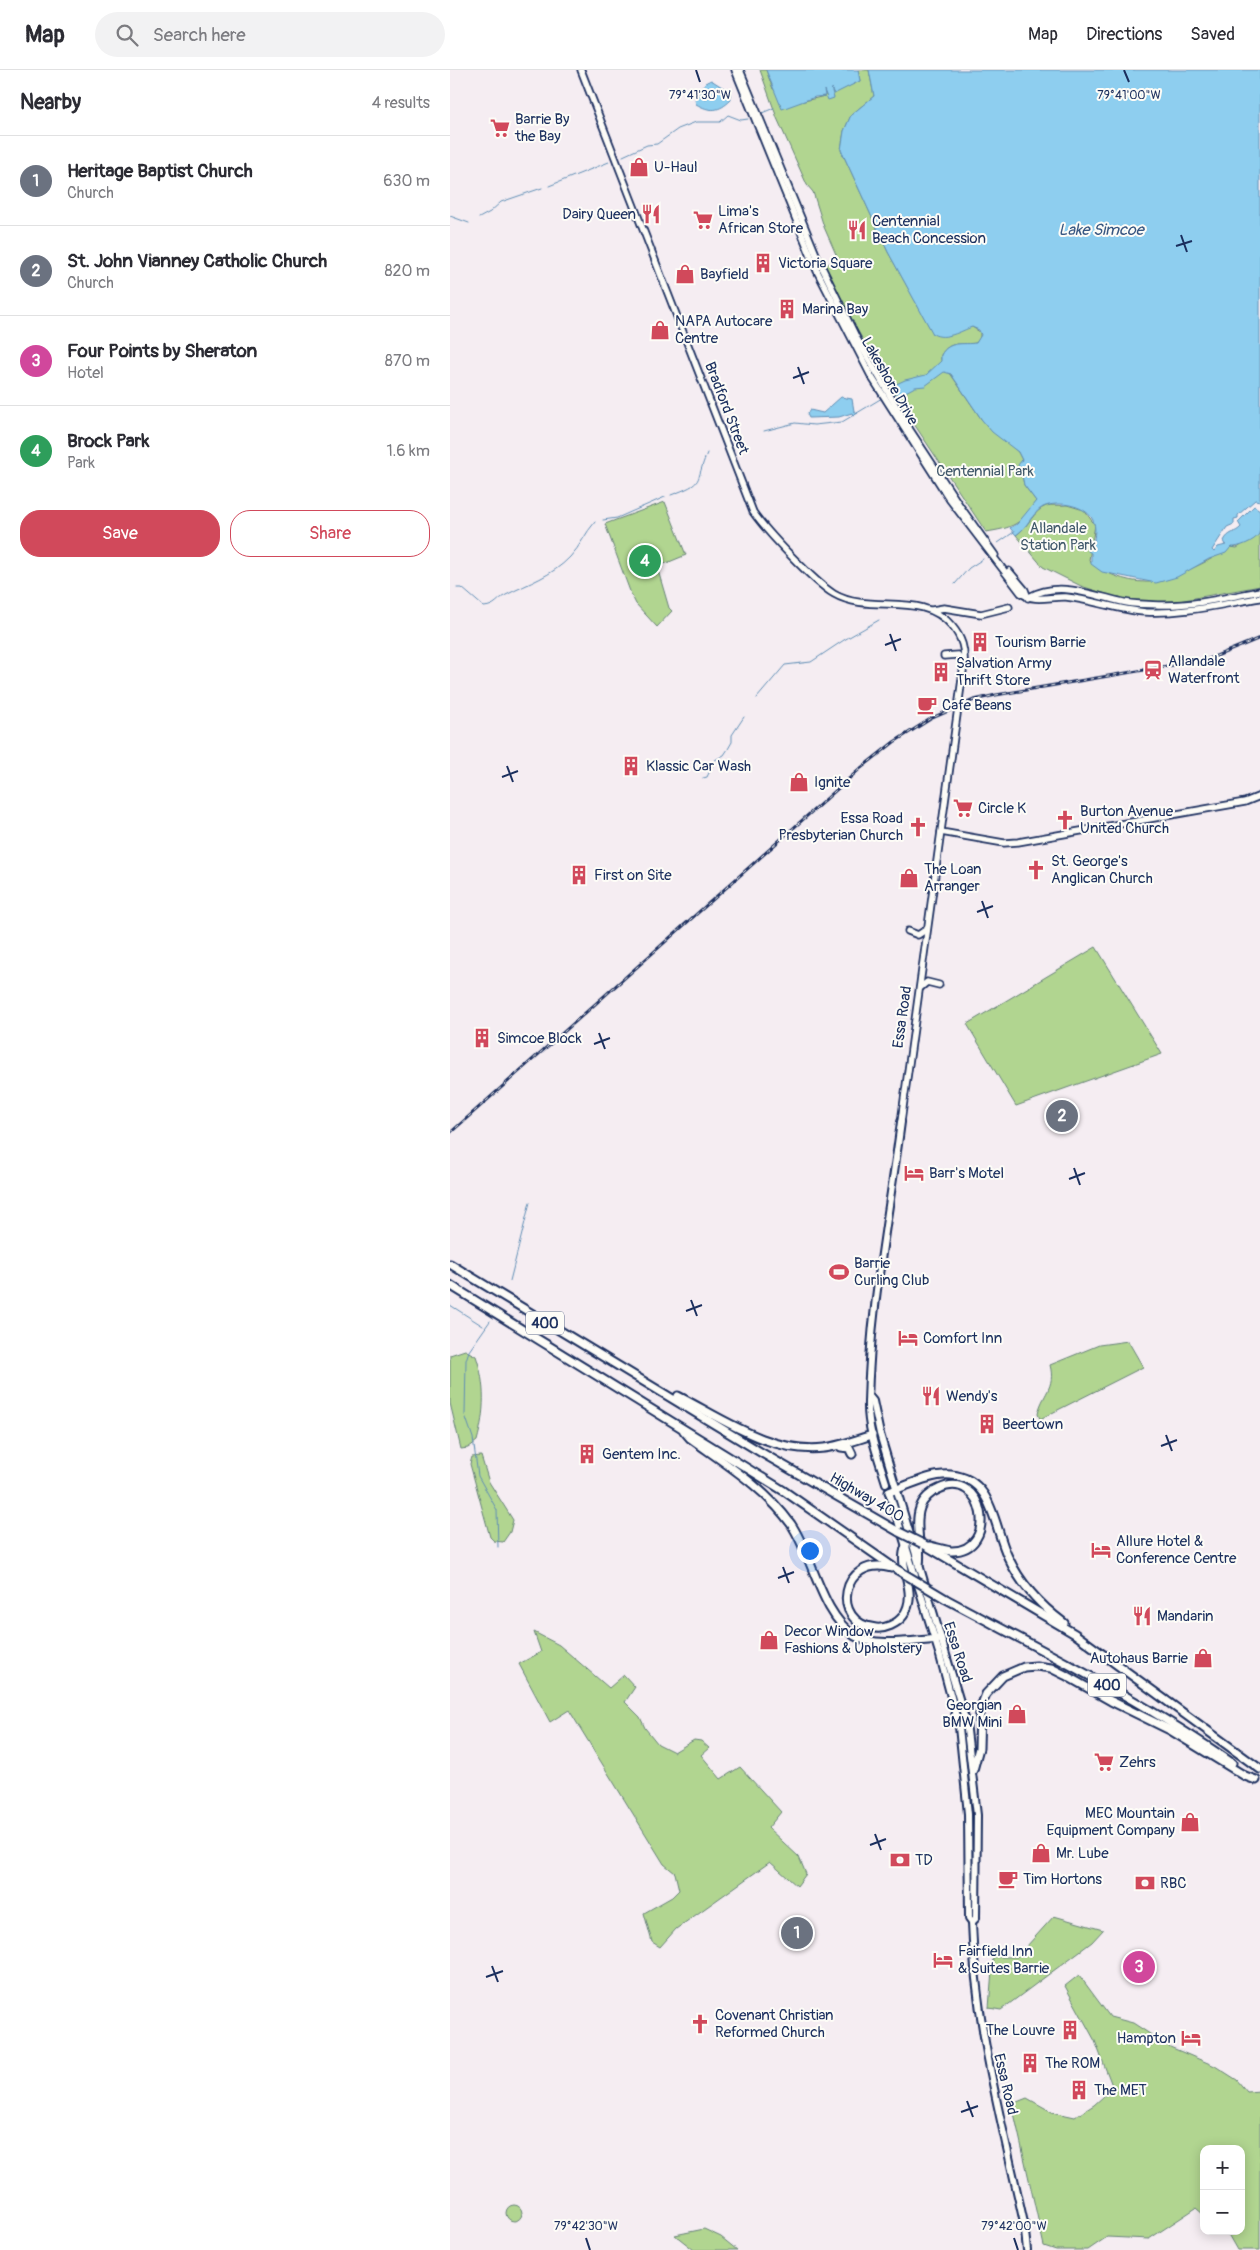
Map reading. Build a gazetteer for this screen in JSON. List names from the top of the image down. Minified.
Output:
{"streets":{"highway":["400","Highway 400"],"main road":["Lakeshore Drive","Bradford Street","Essa Road"]},"crossings":[["Bradford Street","Essa Road"]],"water":["Lake Simcoe"],"parks":["Centennial Park","Allandale Station Park"],"places":{"supermarket":["Barrie By the Bay","Lima's African Store","Circle K","Zehrs"],"shop":["U-Haul","Bayfield","NAPA Autocare Centre","Ignite","The Loan Arranger","Decor Window Fashions & Upholstery","Autohaus Barrie","Georgian BMW Mini","MEC Mountain Equipment Company","Mr. Lube"],"restaurant":["Dairy Queen","Centennial Beach Concession","Wendy's","Mandarin"],"building":["Victoria Square","Marina Bay","Tourism Barrie","Salvation Army Thrift Store","Klassic Car Wash","First on Site","Simcoe Block","Beertown","Gentem Inc.","The Louvre","The ROM","The MET"],"station":["Allandale Waterfront"],"cafe":["Cafe Beans","Tim Hortons"],"church":["Burton Avenue United Church","Essa Road Presbyterian Church","St. George's Anglican Church","Covenant Christian Reformed Church"],"hotel":["Barr's Motel","Comfort Inn","Allure Hotel & Conference Centre","Fairfield Inn & Suites Barrie","Hampton"],"sports":["Barrie Curling Club"],"bank":["TD","RBC"]},"page":{"header":"Map","search":"Search here","nav":["Map","Directions","Saved"],"heading":["Nearby","4 results"],"list":[{"mark":"1","name":"Heritage Baptist Church","note":"Church","value":"630 m"},{"mark":"2","name":"St. John Vianney Catholic Church","note":"Church","value":"820 m"},{"mark":"3","name":"Four Points by Sheraton","note":"Hotel","value":"870 m"},{"mark":"4","name":"Brock Park","note":"Park","value":"1.6 km"}],"buttons":["Save","Share"],"pins":["4","2","1","3"],"map_buttons":["+","−"]},"coordinates":["79°41'30\"W","79°41'00\"W","79°42'30\"W","79°42'00\"W"]}
